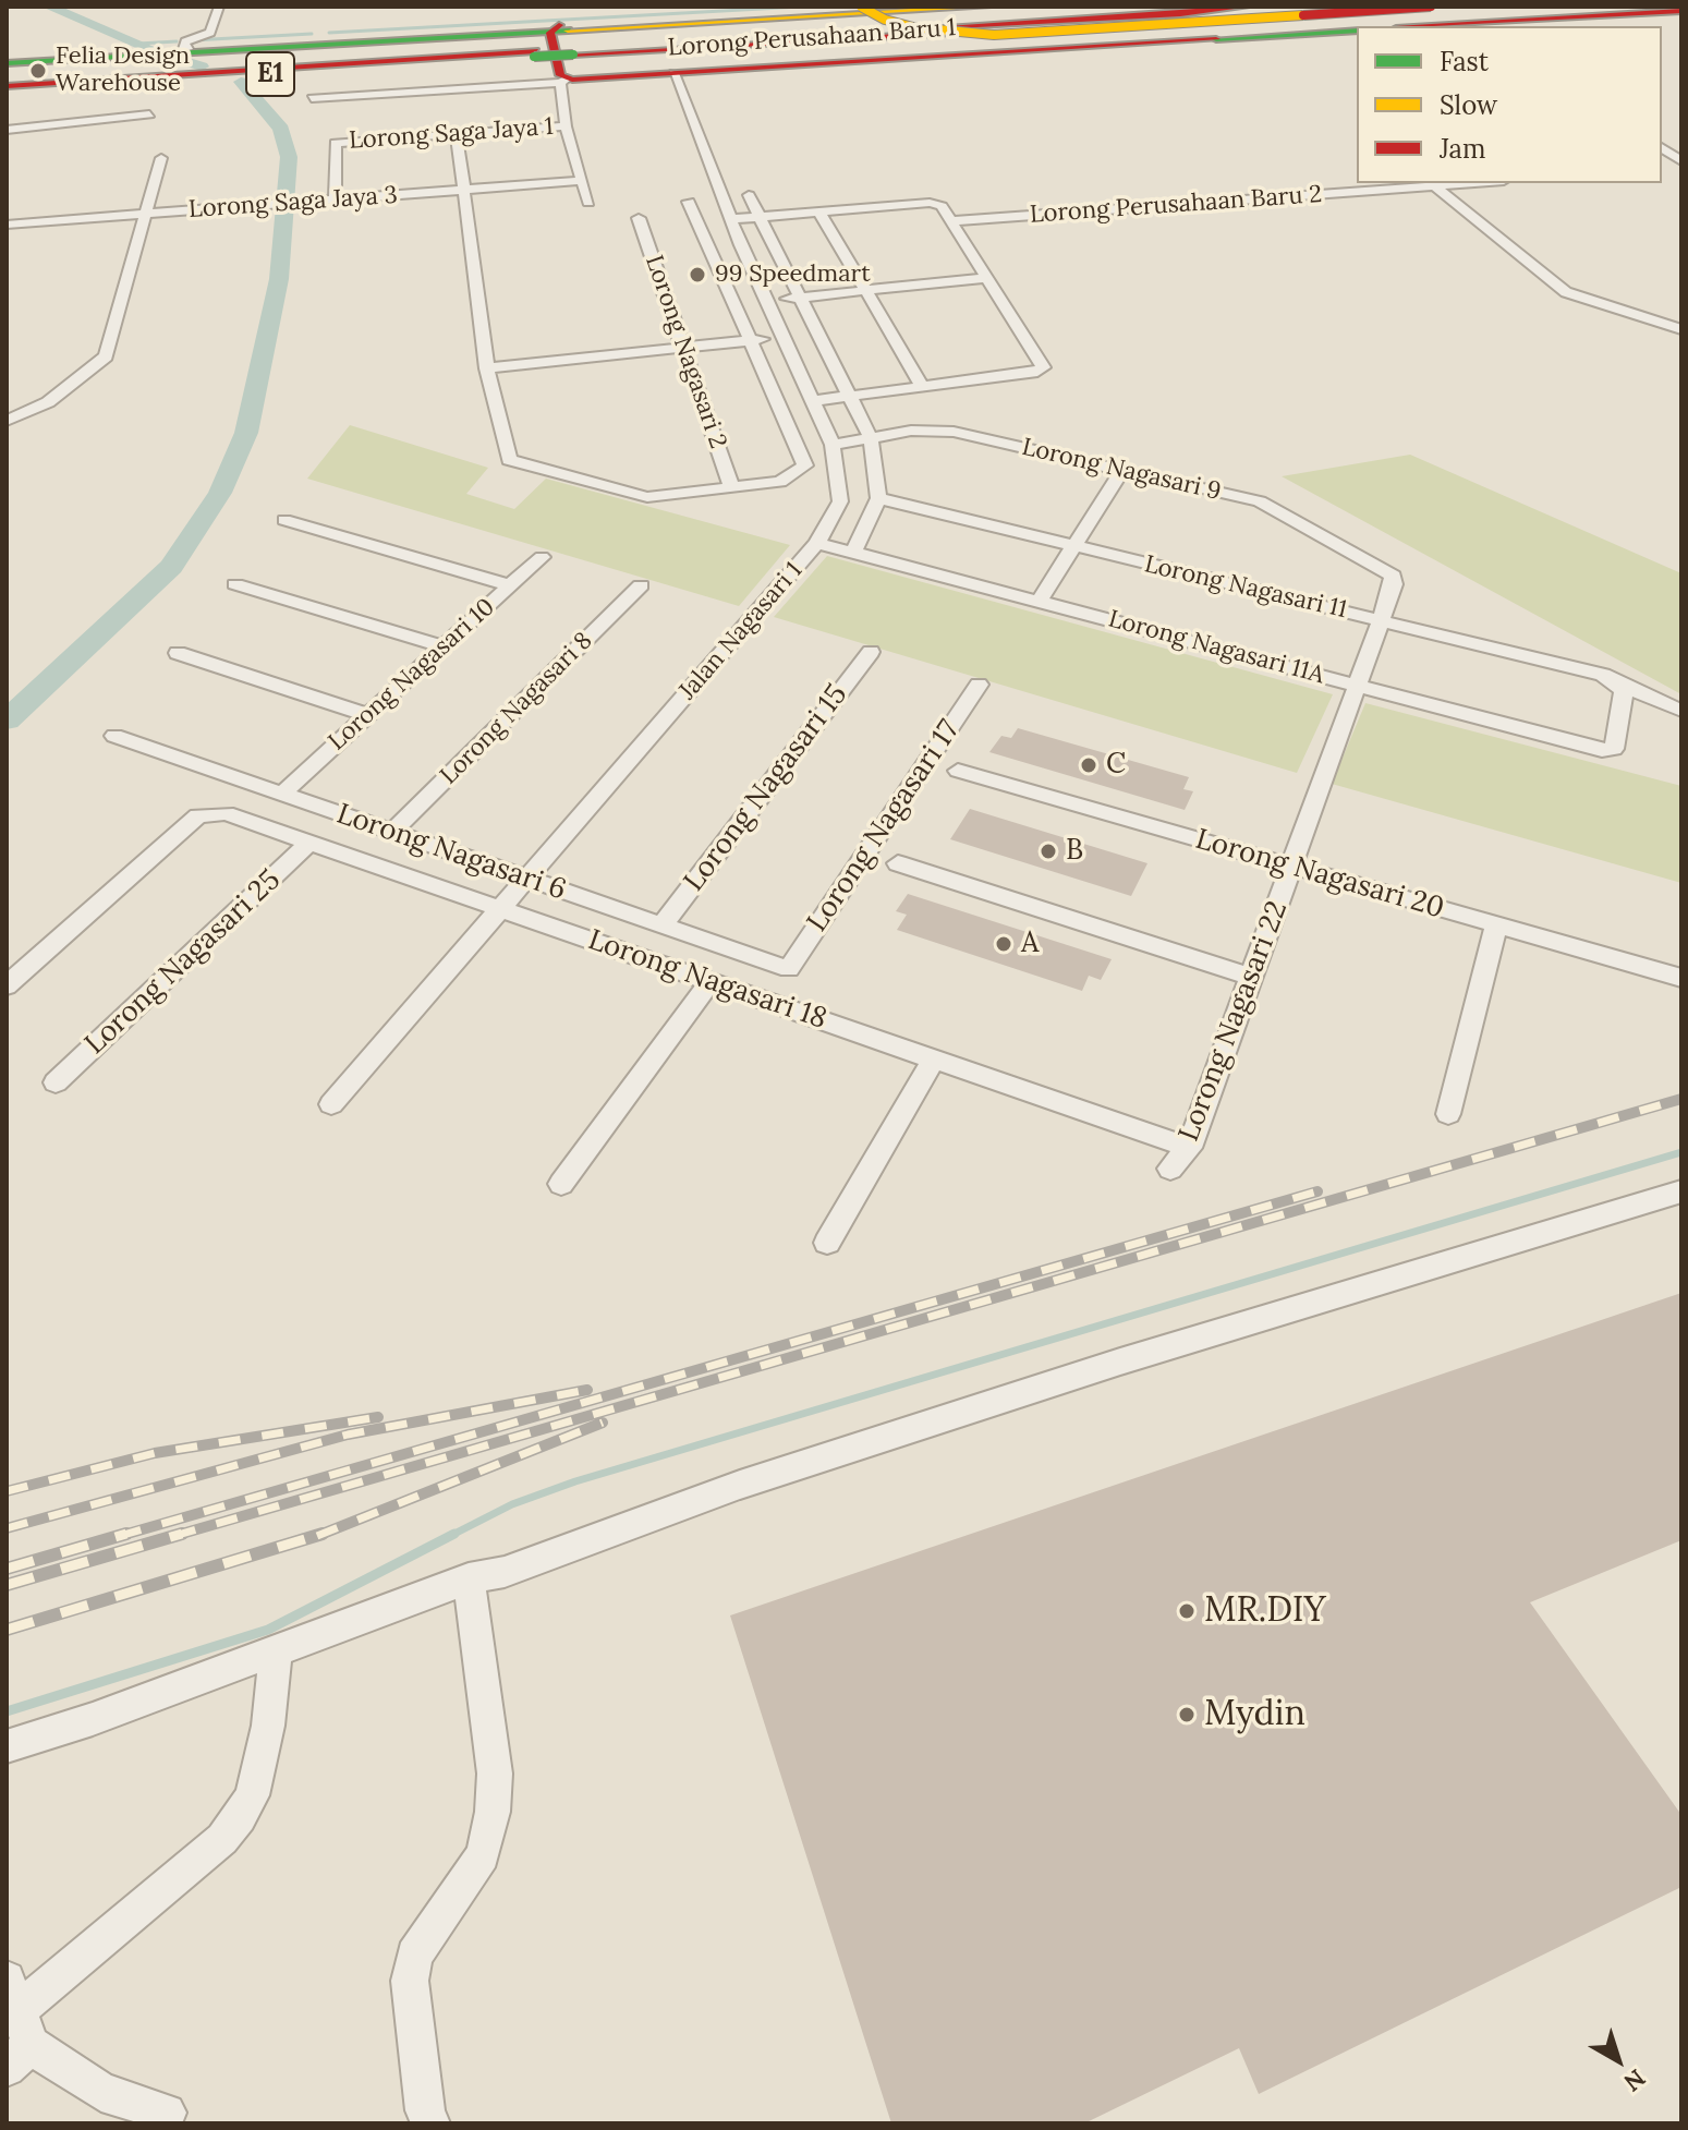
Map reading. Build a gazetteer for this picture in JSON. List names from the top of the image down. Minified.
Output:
{"streets":{"main road":["Lorong Perusahaan Baru 1","E1"],"street":["Lorong Saga Jaya 1","Lorong Saga Jaya 3","Lorong Perusahaan Baru 2","Lorong Nagasari 2","Lorong Nagasari 9","Lorong Nagasari 11","Jalan Nagasari 1","Lorong Nagasari 11A","Lorong Nagasari 10","Lorong Nagasari 8","Lorong Nagasari 15","Lorong Nagasari 17","Lorong Nagasari 6","Lorong Nagasari 20","Lorong Nagasari 25","Lorong Nagasari 18","Lorong Nagasari 22"]},"crossings":[["Lorong Perusahaan Baru 1","Jalan Nagasari 1"],["Lorong Saga Jaya 1","Lorong Saga Jaya 3"],["Lorong Nagasari 9","Jalan Nagasari 1"],["Lorong Nagasari 9","Lorong Nagasari 22"],["Lorong Nagasari 11","Lorong Nagasari 11A"],["Lorong Nagasari 11","Lorong Nagasari 22"],["Jalan Nagasari 1","Lorong Nagasari 11A"],["Jalan Nagasari 1","Lorong Nagasari 6"],["Jalan Nagasari 1","Lorong Nagasari 18"],["Lorong Nagasari 11A","Lorong Nagasari 22"],["Lorong Nagasari 10","Lorong Nagasari 6"],["Lorong Nagasari 8","Lorong Nagasari 6"],["Lorong Nagasari 15","Lorong Nagasari 6"],["Lorong Nagasari 17","Lorong Nagasari 6"],["Lorong Nagasari 20","Lorong Nagasari 22"],["Lorong Nagasari 25","Lorong Nagasari 18"],["Lorong Nagasari 18","Lorong Nagasari 22"]],"places":["Felia Design Warehouse","99 Speedmart","C","B","A","MR.DIY","Mydin"],"legend":["Fast","Slow","Jam"],"north":"bottom right"}
